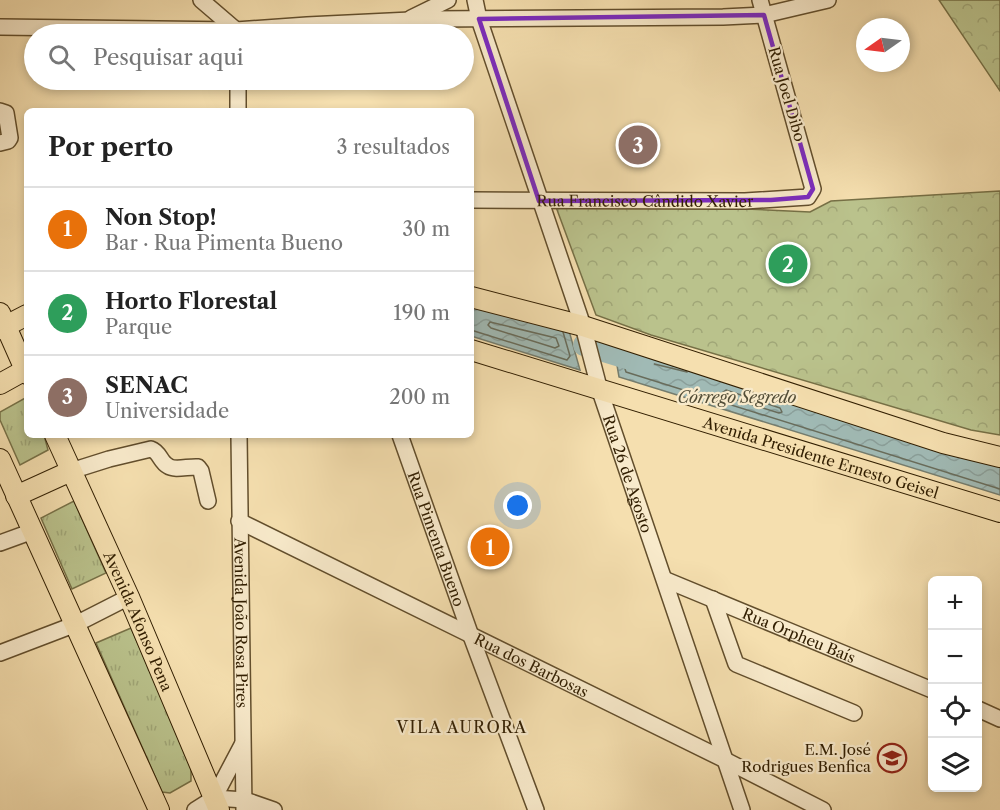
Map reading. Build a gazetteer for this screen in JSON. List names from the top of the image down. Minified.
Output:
{"streets":{"main road":["Avenida Presidente Ernesto Geisel","Avenida Afonso Pena"],"street":["Rua Joel Dibo","Rua Francisco Cândido Xavier","Rua 26 de Agosto","Rua Pimenta Bueno","Avenida João Rosa Pires","Rua Orpheu Baís","Rua dos Barbosas"]},"crossings":[["Rua Joel Dibo","Rua Francisco Cândido Xavier"],["Rua Francisco Cândido Xavier","Rua 26 de Agosto"],["Avenida Presidente Ernesto Geisel","Rua 26 de Agosto"],["Rua 26 de Agosto","Rua Orpheu Baís"],["Rua 26 de Agosto","Rua dos Barbosas"],["Rua Pimenta Bueno","Rua dos Barbosas"],["Avenida João Rosa Pires","Rua dos Barbosas"]],"districts":["VILA AURORA"],"water":["Córrego Segredo"],"places":{"school or university":["E.M. José Rodrigues Benfica"]},"north":"left","page":{"search":"Pesquisar aqui","heading":["Por perto","3 resultados"],"pins":["3","2","1"],"list":[{"mark":"1","name":"Non Stop!","note":"Bar · Rua Pimenta Bueno","value":"30 m"},{"mark":"2","name":"Horto Florestal","note":"Parque","value":"190 m"},{"mark":"3","name":"SENAC","note":"Universidade","value":"200 m"}],"map_buttons":["+","−"]}}
